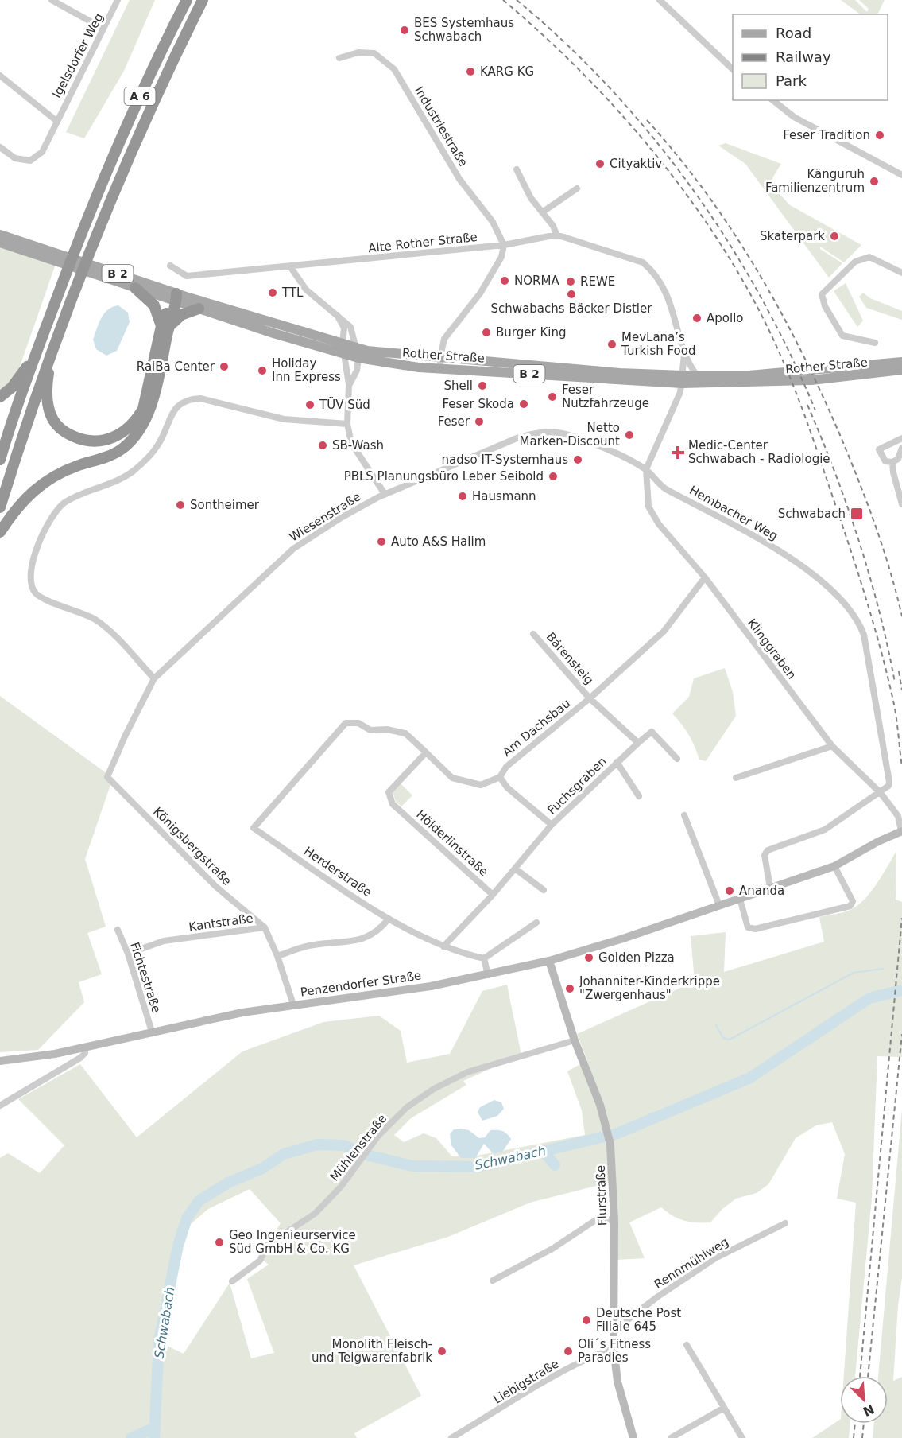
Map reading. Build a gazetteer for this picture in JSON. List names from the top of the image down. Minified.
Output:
{"streets":{"highway":["A 6"],"main road":["B 2","Rother Straße","Penzendorfer Straße","Flurstraße"],"street":["Igelsdorfer Weg","Industriestraße","Alte Rother Straße","Hembacher Weg","Wiesenstraße","Klinggraben","Bärensteig","Am Dachsbau","Fuchsgraben","Hölderlinstraße","Königsbergstraße","Herderstraße","Kantstraße","Fichtestraße","Mühlenstraße","Rennmühlweg","Liebigstraße"]},"crossings":[["Industriestraße","Alte Rother Straße"],["Alte Rother Straße","Rother Straße"],["Hembacher Weg","Wiesenstraße"],["Hembacher Weg","Klinggraben"],["Wiesenstraße","Klinggraben"],["Wiesenstraße","Königsbergstraße"],["Klinggraben","Am Dachsbau"],["Klinggraben","Penzendorfer Straße"],["Bärensteig","Am Dachsbau"],["Am Dachsbau","Fuchsgraben"],["Fuchsgraben","Hölderlinstraße"],["Hölderlinstraße","Herderstraße"],["Königsbergstraße","Kantstraße"],["Kantstraße","Fichtestraße"],["Kantstraße","Penzendorfer Straße"],["Fichtestraße","Penzendorfer Straße"],["Penzendorfer Straße","Flurstraße"],["Mühlenstraße","Flurstraße"],["Flurstraße","Rennmühlweg"],["Flurstraße","Liebigstraße"]],"water":["Schwabach"],"places":{"other":["BES Systemhaus Schwabach","KARG KG","Feser Tradition","Cityaktiv","Känguruh Familienzentrum","Skaterpark","NORMA","REWE","TTL","Schwabachs Bäcker Distler","Apollo","Burger King","MevLana’s Turkish Food","RaiBa Center","Holiday Inn Express","Shell","Feser Nutzfahrzeuge","Feser Skoda","TÜV Süd","Feser","Netto Marken-Discount","SB-Wash","nadso IT-Systemhaus","PBLS Planungsbüro Leber Seibold","Hausmann","Sontheimer","Auto A&S Halim","Ananda","Golden Pizza","Johanniter-Kinderkrippe \"Zwergenhaus\"","Geo Ingenieurservice Süd GmbH & Co. KG","Deutsche Post Filiale 645","Monolith Fleisch- und Teigwarenfabrik","Oli´s Fitness Paradies"],"health":["Medic-Center Schwabach - Radiologie"],"transit":["Schwabach"]},"legend":["Road","Railway","Park"],"north":"bottom right"}
